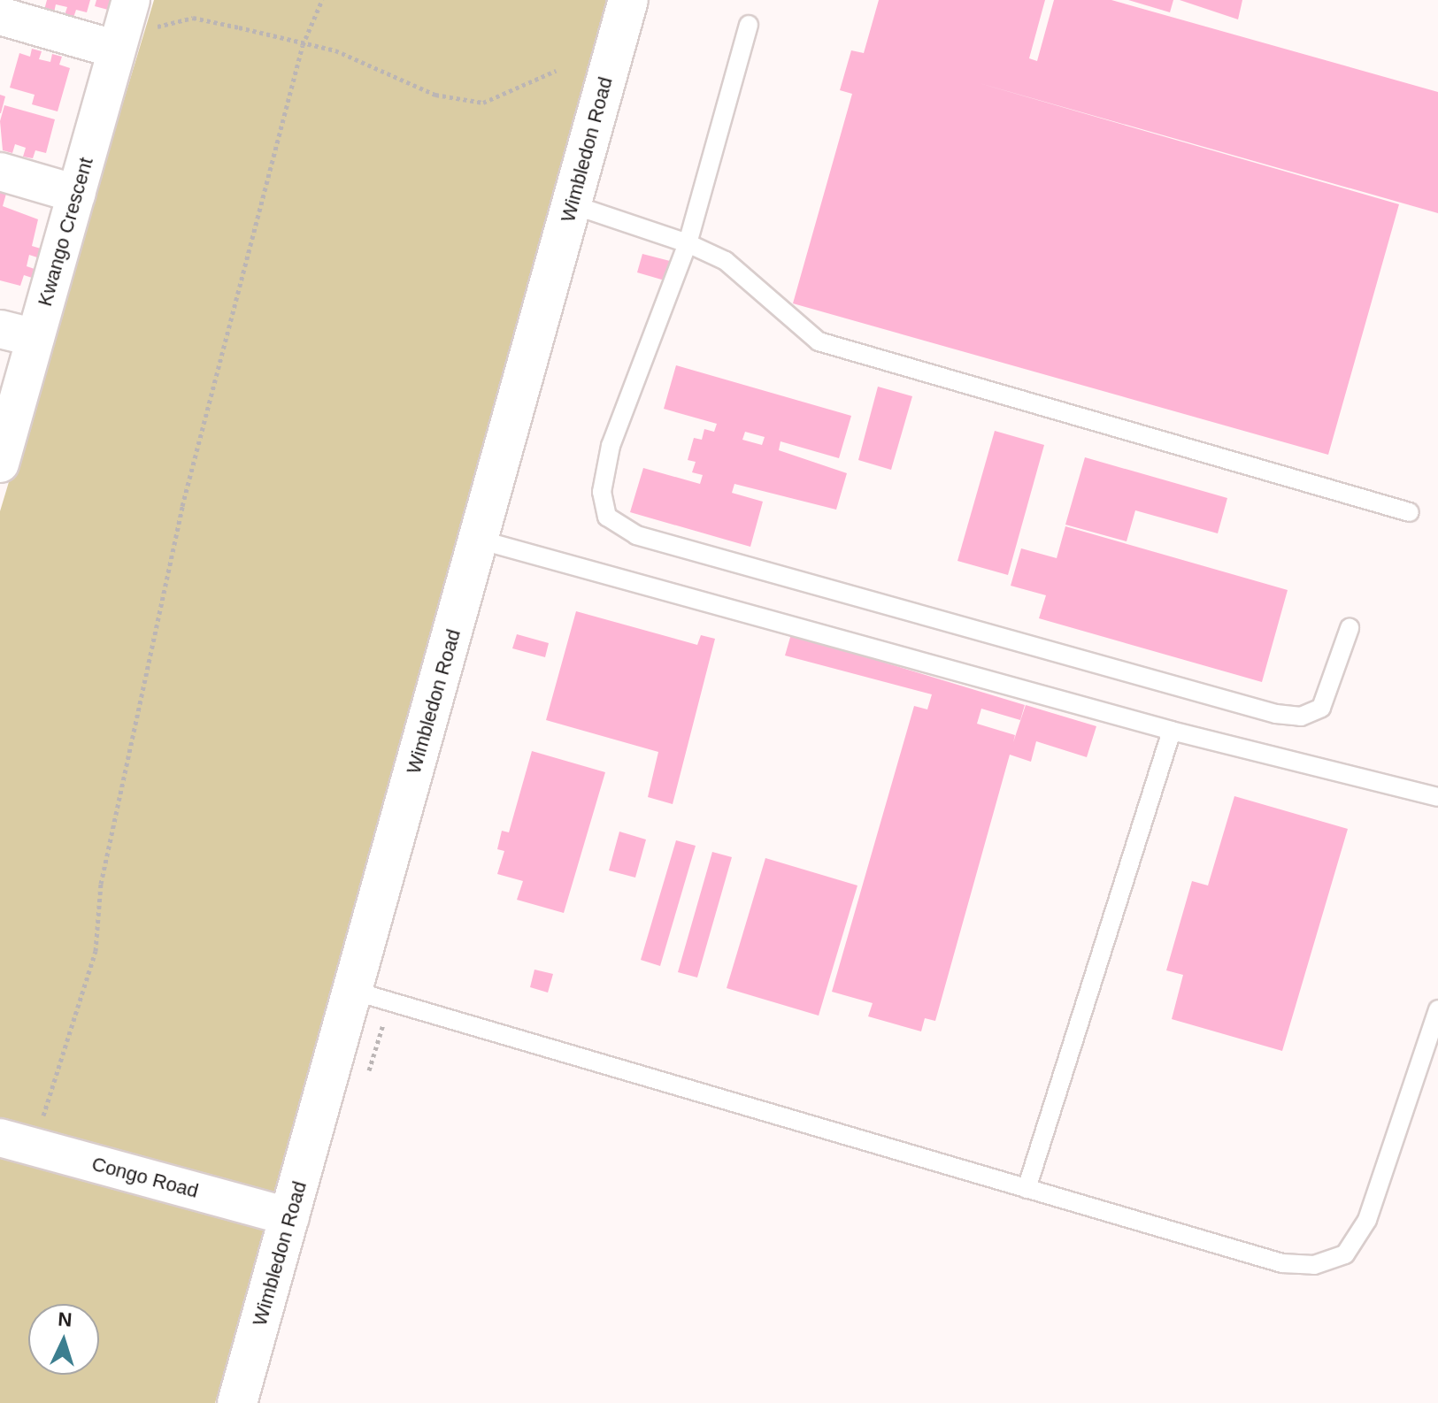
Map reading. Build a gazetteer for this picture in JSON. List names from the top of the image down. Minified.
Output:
{"streets":{"main road":["Wimbledon Road"],"street":["Kwango Crescent","Congo Road"]},"crossings":[["Wimbledon Road","Congo Road"]],"north":"top"}
